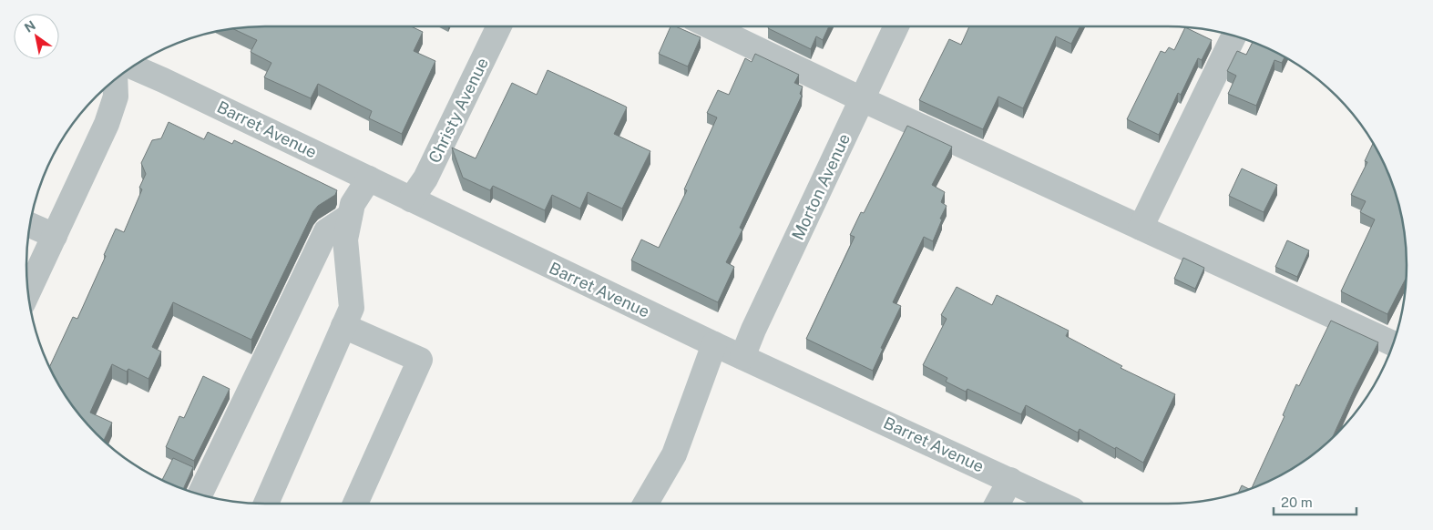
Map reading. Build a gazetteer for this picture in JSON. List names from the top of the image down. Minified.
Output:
{"streets":{"street":["Christy Avenue","Barret Avenue","Morton Avenue"]},"crossings":[["Christy Avenue","Barret Avenue"],["Barret Avenue","Morton Avenue"]],"scale_bar":"20 m","north":"top left"}
